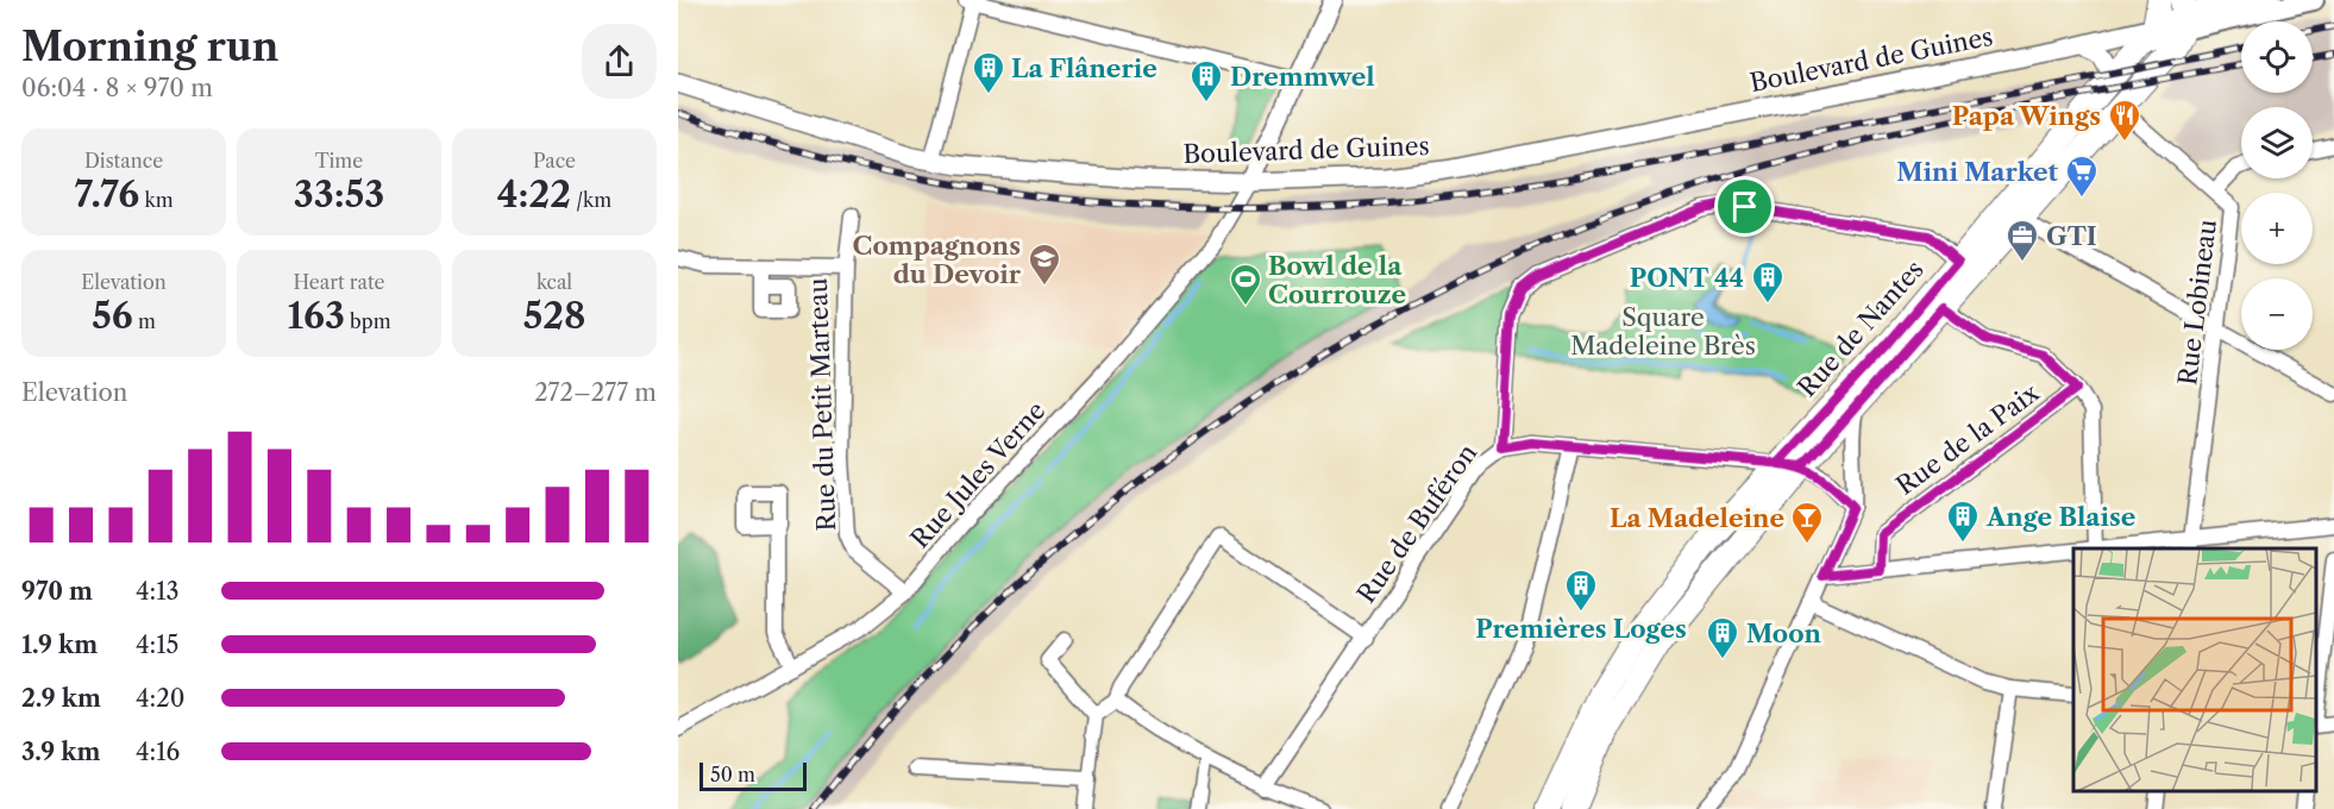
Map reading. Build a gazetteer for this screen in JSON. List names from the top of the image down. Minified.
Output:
{"streets":{"main road":["Rue de Nantes"],"street":["Boulevard de Guines","Rue Lobineau","Rue du Petit Marteau","Rue de la Paix","Rue Jules Verne","Rue de Buféron"]},"crossings":[["Boulevard de Guines","Rue de Nantes"],["Boulevard de Guines","Rue Jules Verne"],["Rue Lobineau","Rue de Nantes"],["Rue de Nantes","Rue de Buféron"],["Rue du Petit Marteau","Rue Jules Verne"]],"parks":["Square Madeleine Brès"],"places":{"building":["La Flânerie","Dremmwel","PONT 44","Ange Blaise","Premières Loges","Moon"],"restaurant":["Papa Wings"],"supermarket":["Mini Market"],"office":["GTI"],"school or university":["Compagnons du Devoir"],"sports":["Bowl de la Courrouze"],"bar":["La Madeleine"]},"scale_bar":"50 m","page":{"heading":["Morning run","06:04 · 8 × 970 m"],"map_buttons":["+","−"],"stats":[["Distance","7.76 km"],["Time","33:53"],["Pace","4:22 /km"],["Elevation","56 m"],["Heart rate","163 bpm"],["kcal","528"]],"chart":["Elevation","272–277 m"],"list":[{"name":"970 m","note":"4:13"},{"name":"1.9 km","note":"4:15"},{"name":"2.9 km","note":"4:20"},{"name":"3.9 km","note":"4:16"}],"scale":"50 m"}}
